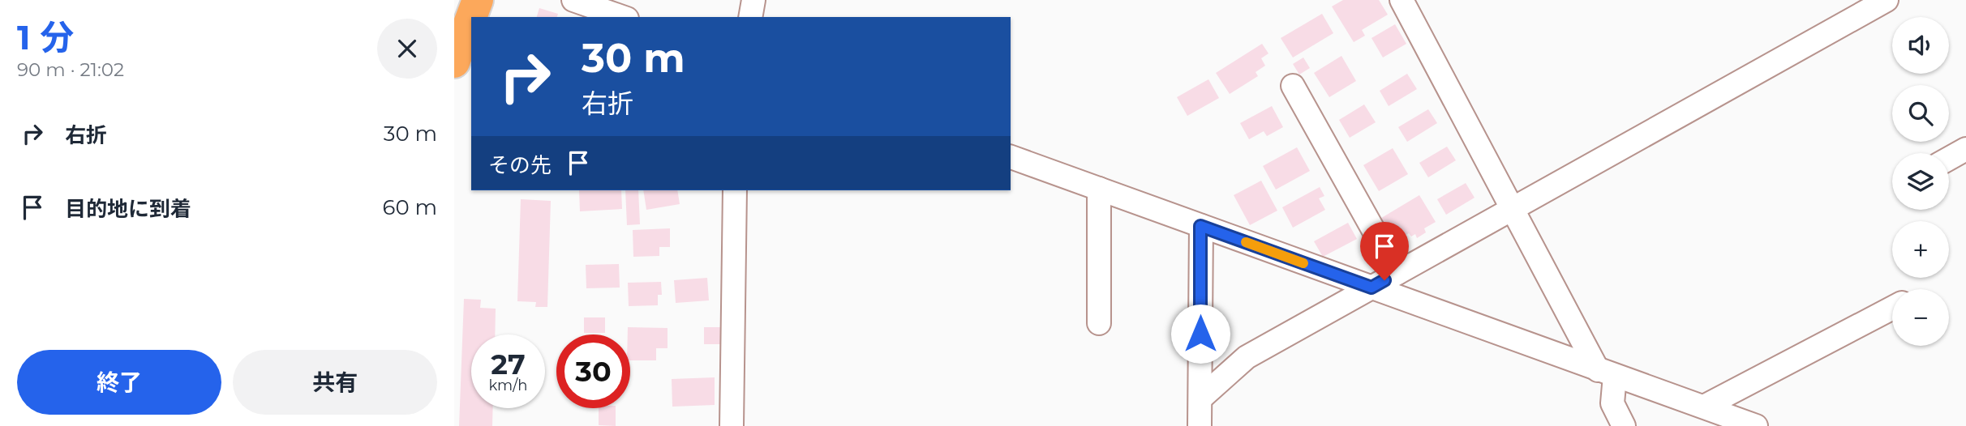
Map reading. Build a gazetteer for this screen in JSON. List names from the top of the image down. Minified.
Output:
{"page":{"heading":["1 分","90 m · 21:02"],"map_buttons":["+","−"],"turn":["30 m","右折"],"list":[{"name":"右折","value":"30 m"},{"name":"目的地に到着","value":"60 m"}],"then":"その先","speed":"27 km/h","limit":"30","buttons":["終了","共有"]}}
